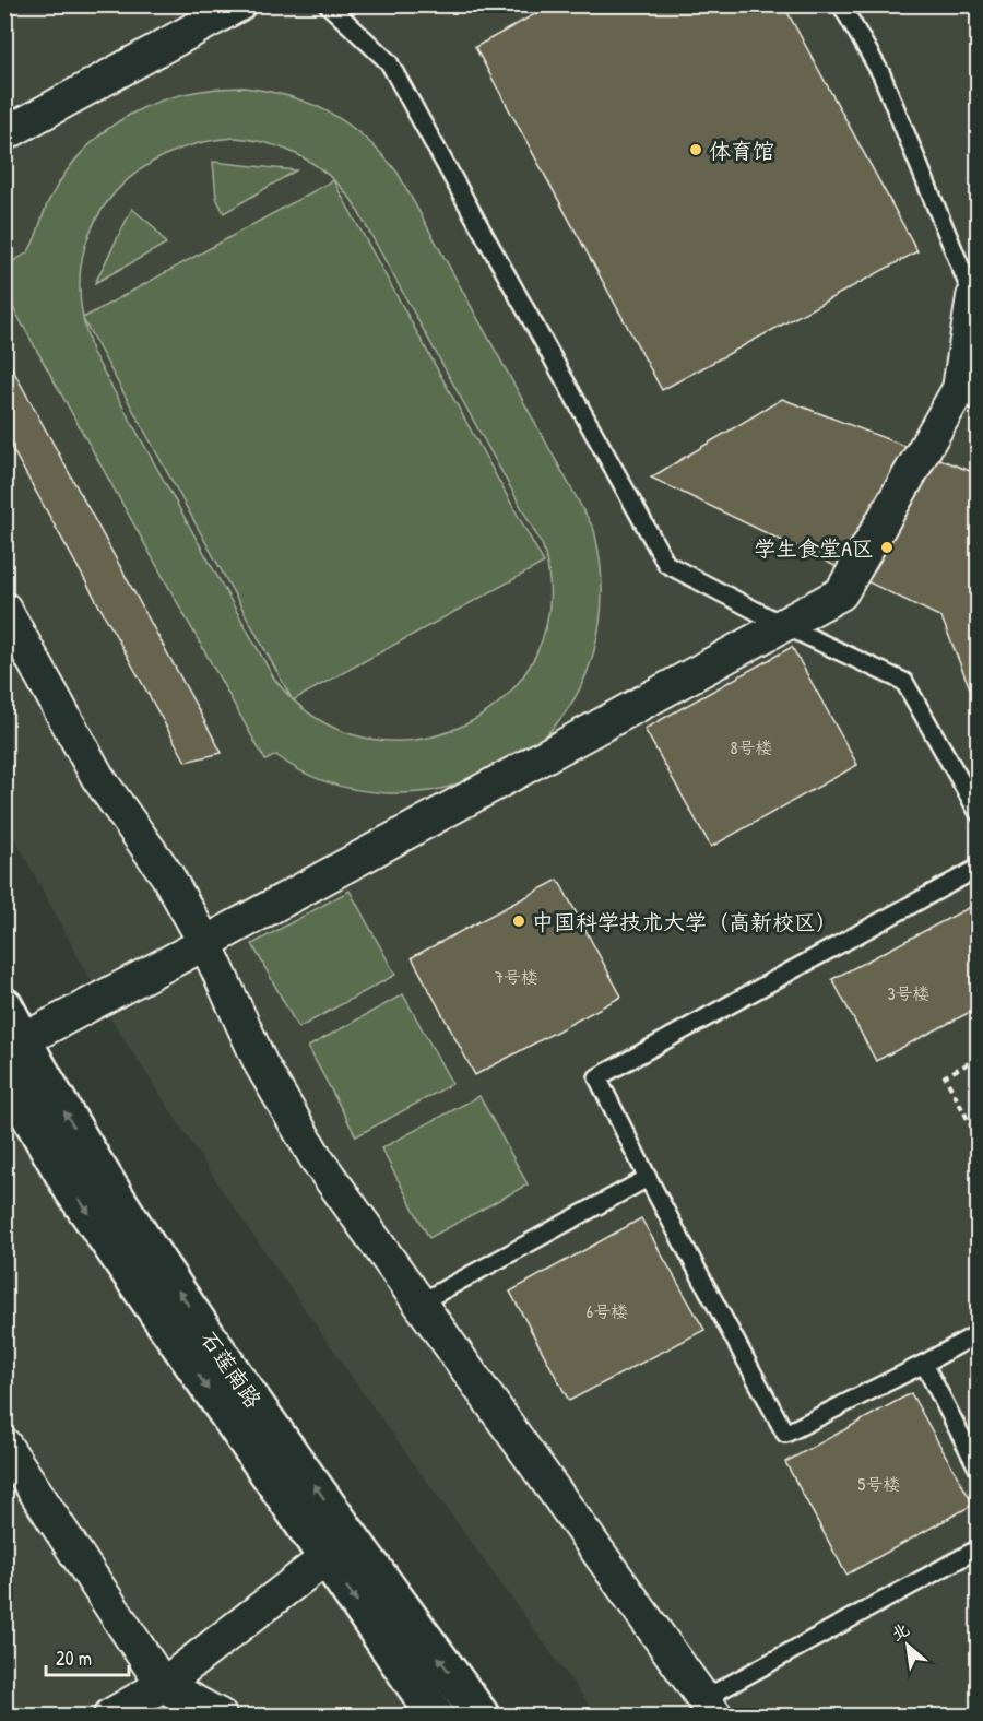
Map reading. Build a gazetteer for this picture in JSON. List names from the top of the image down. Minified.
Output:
{"streets":{"street":["石莲南路"]},"places":["体育馆","学生食堂A区","中国科学技术大学（高新校区）"],"house_numbers":["8号楼","7号楼","3号楼","6号楼","5号楼"],"scale_bar":"20 m","north":"top left"}
